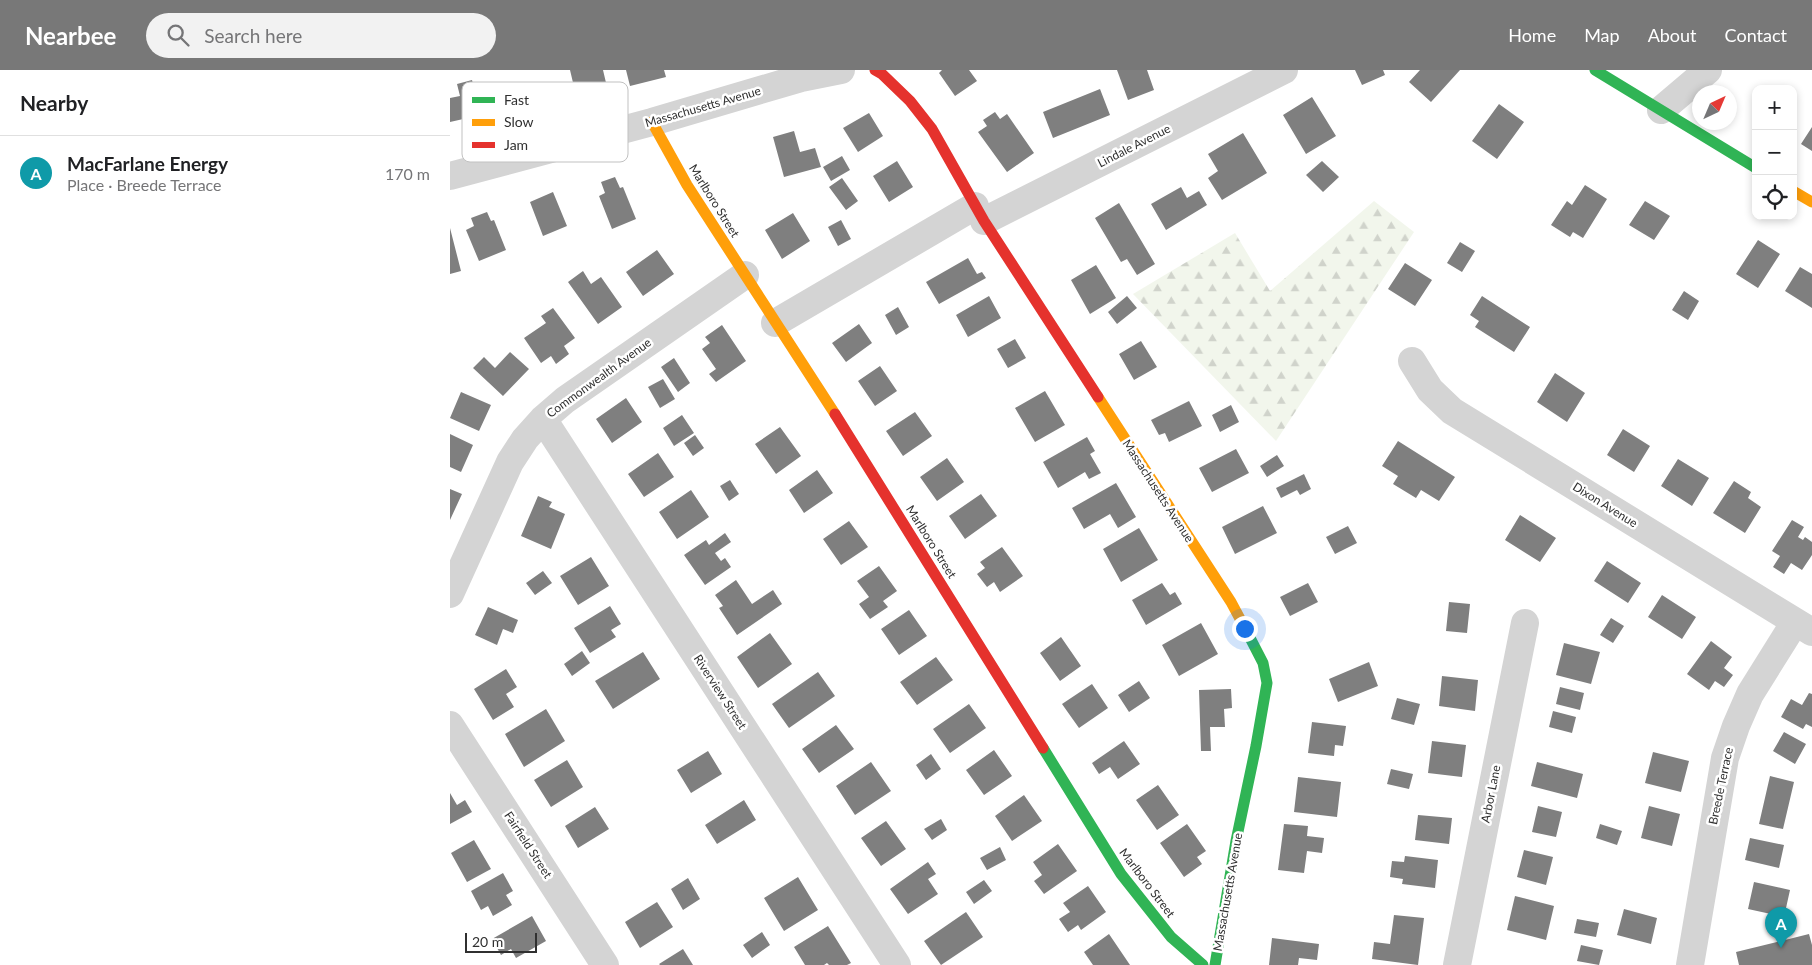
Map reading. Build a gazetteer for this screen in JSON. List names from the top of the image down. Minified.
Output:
{"streets":{"street":["Massachusetts Avenue","Lindale Avenue","Marlboro Street","Commonwealth Avenue","Dixon Avenue","Riverview Street","Breede Terrace","Arbor Lane","Fairfield Street"]},"crossings":[["Massachusetts Avenue","Lindale Avenue"],["Massachusetts Avenue","Marlboro Street"],["Lindale Avenue","Marlboro Street"],["Marlboro Street","Commonwealth Avenue"],["Commonwealth Avenue","Riverview Street"],["Dixon Avenue","Breede Terrace"]],"legend":["Fast","Slow","Jam"],"scale_bar":"20 m","north":"top right","page":{"header":"Nearbee","search":"Search here","nav":["Home","Map","About","Contact"],"heading":"Nearby","map_buttons":["+","−"],"list":[{"mark":"A","name":"MacFarlane Energy","note":"Place · Breede Terrace","value":"170 m"}],"pins":"A","scale":"20 m"}}
